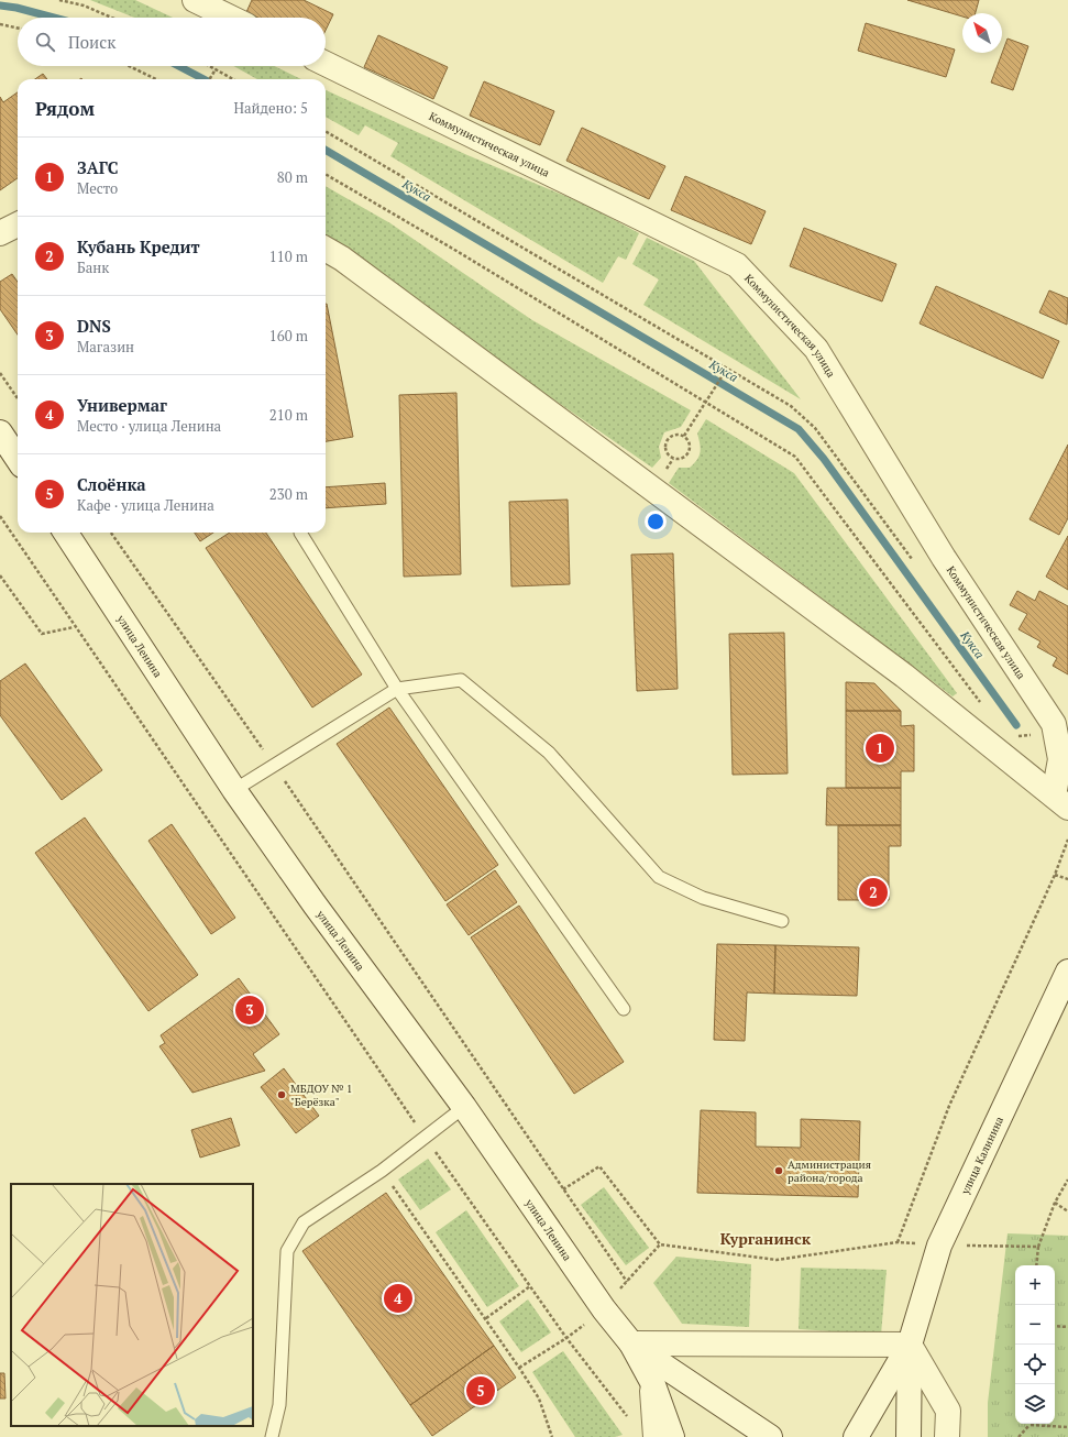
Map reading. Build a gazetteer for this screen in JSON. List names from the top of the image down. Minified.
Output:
{"streets":{"street":["Коммунистическая улица","улица Ленина","улица Калинина"]},"districts":["Курганинск"],"water":["Кукса"],"places":["МБДОУ № 1 \"Берёзка\"","Администрация района/города"],"north":"top left","page":{"search":"Поиск","heading":["Рядом","Найдено: 5"],"list":[{"mark":"1","name":"ЗАГС","note":"Место","value":"80 m"},{"mark":"2","name":"Кубань Кредит","note":"Банк","value":"110 m"},{"mark":"3","name":"DNS","note":"Магазин","value":"160 m"},{"mark":"4","name":"Универмаг","note":"Место · улица Ленина","value":"210 m"},{"mark":"5","name":"Слоёнка","note":"Кафе · улица Ленина","value":"230 m"}],"pins":["1","2","3","4","5"],"map_buttons":["+","−"]}}
